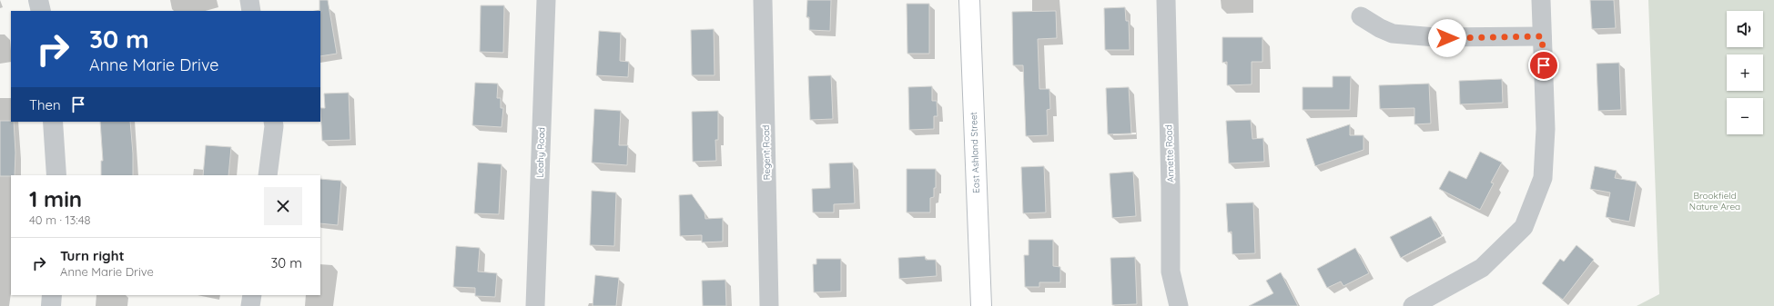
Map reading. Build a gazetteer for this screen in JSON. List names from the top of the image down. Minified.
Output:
{"streets":{"main road":["East Ashland Street"],"street":["Leahy Road","Regent Road","Annette Road"]},"parks":["Brookfield Nature Area"],"page":{"map_buttons":["+","−"],"turn":["30 m","Anne Marie Drive"],"then":"Then","heading":["1 min","40 m · 13:48"],"list":[{"name":"Turn right","note":"Anne Marie Drive","value":"30 m"}]}}
